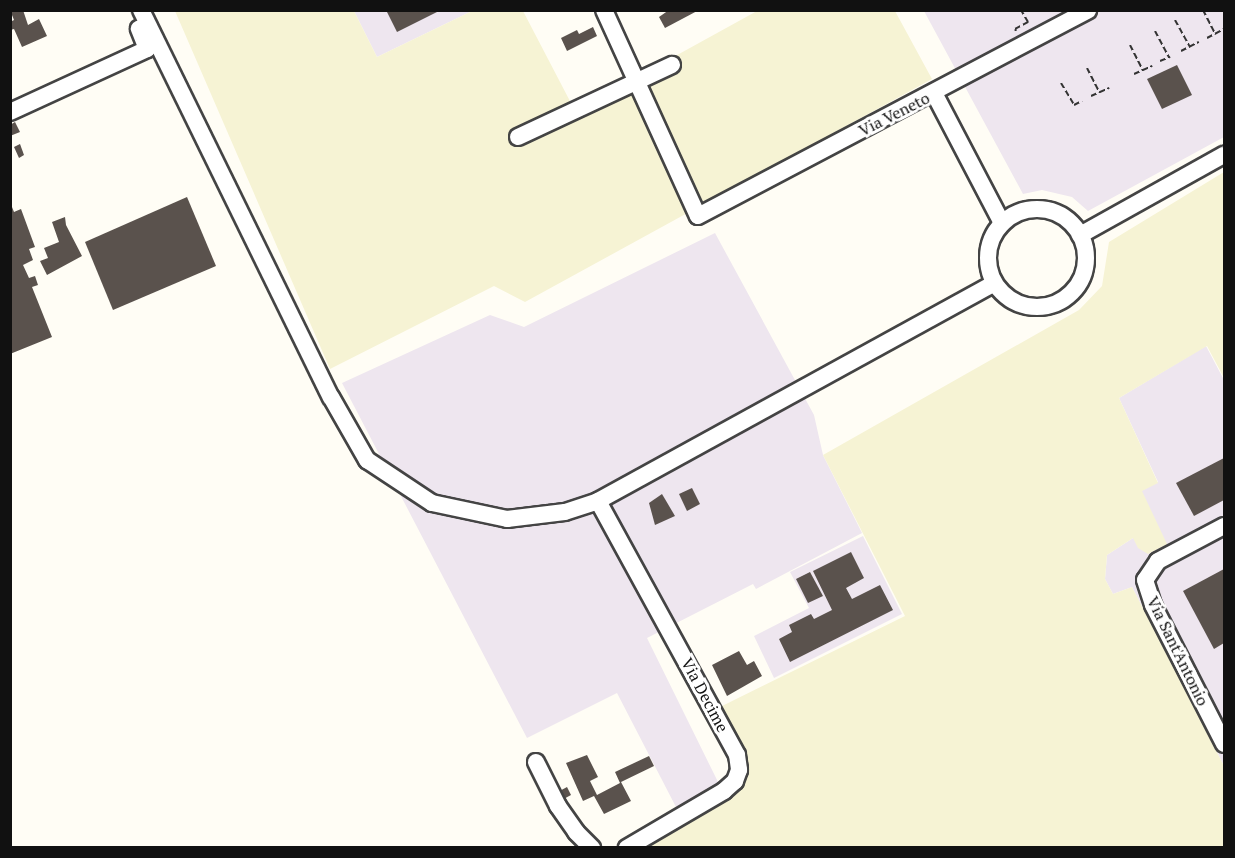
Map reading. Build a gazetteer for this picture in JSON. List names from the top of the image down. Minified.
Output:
{"streets":{"street":["Via Veneto","Via Sant'Antonio","Via Decime"]}}
